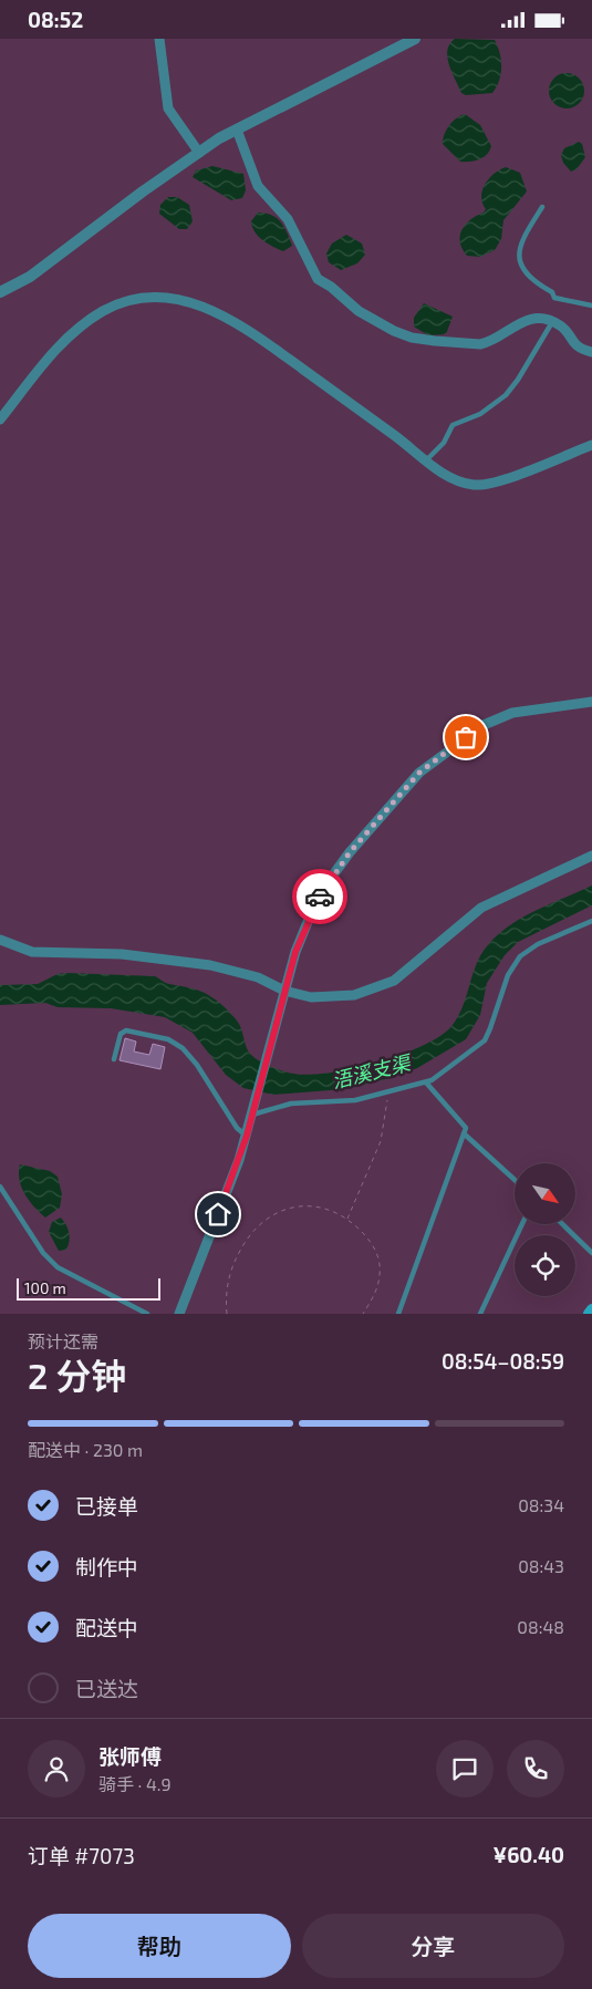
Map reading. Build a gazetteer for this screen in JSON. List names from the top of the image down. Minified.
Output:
{"water":["浯溪支渠"],"scale_bar":"100 m","north":"bottom right","page":{"status":"08:52","scale":"100 m","heading":["2 分钟","预计还需","08:54–08:59"],"panel":["张师傅","骑手 · 4.9","订单 #7073","¥60.40"],"bar":"配送中 · 230 m","list":[["已接单","08:34"],["制作中","08:43"],["配送中","08:48"],"已送达"],"buttons":["帮助","分享"]}}
